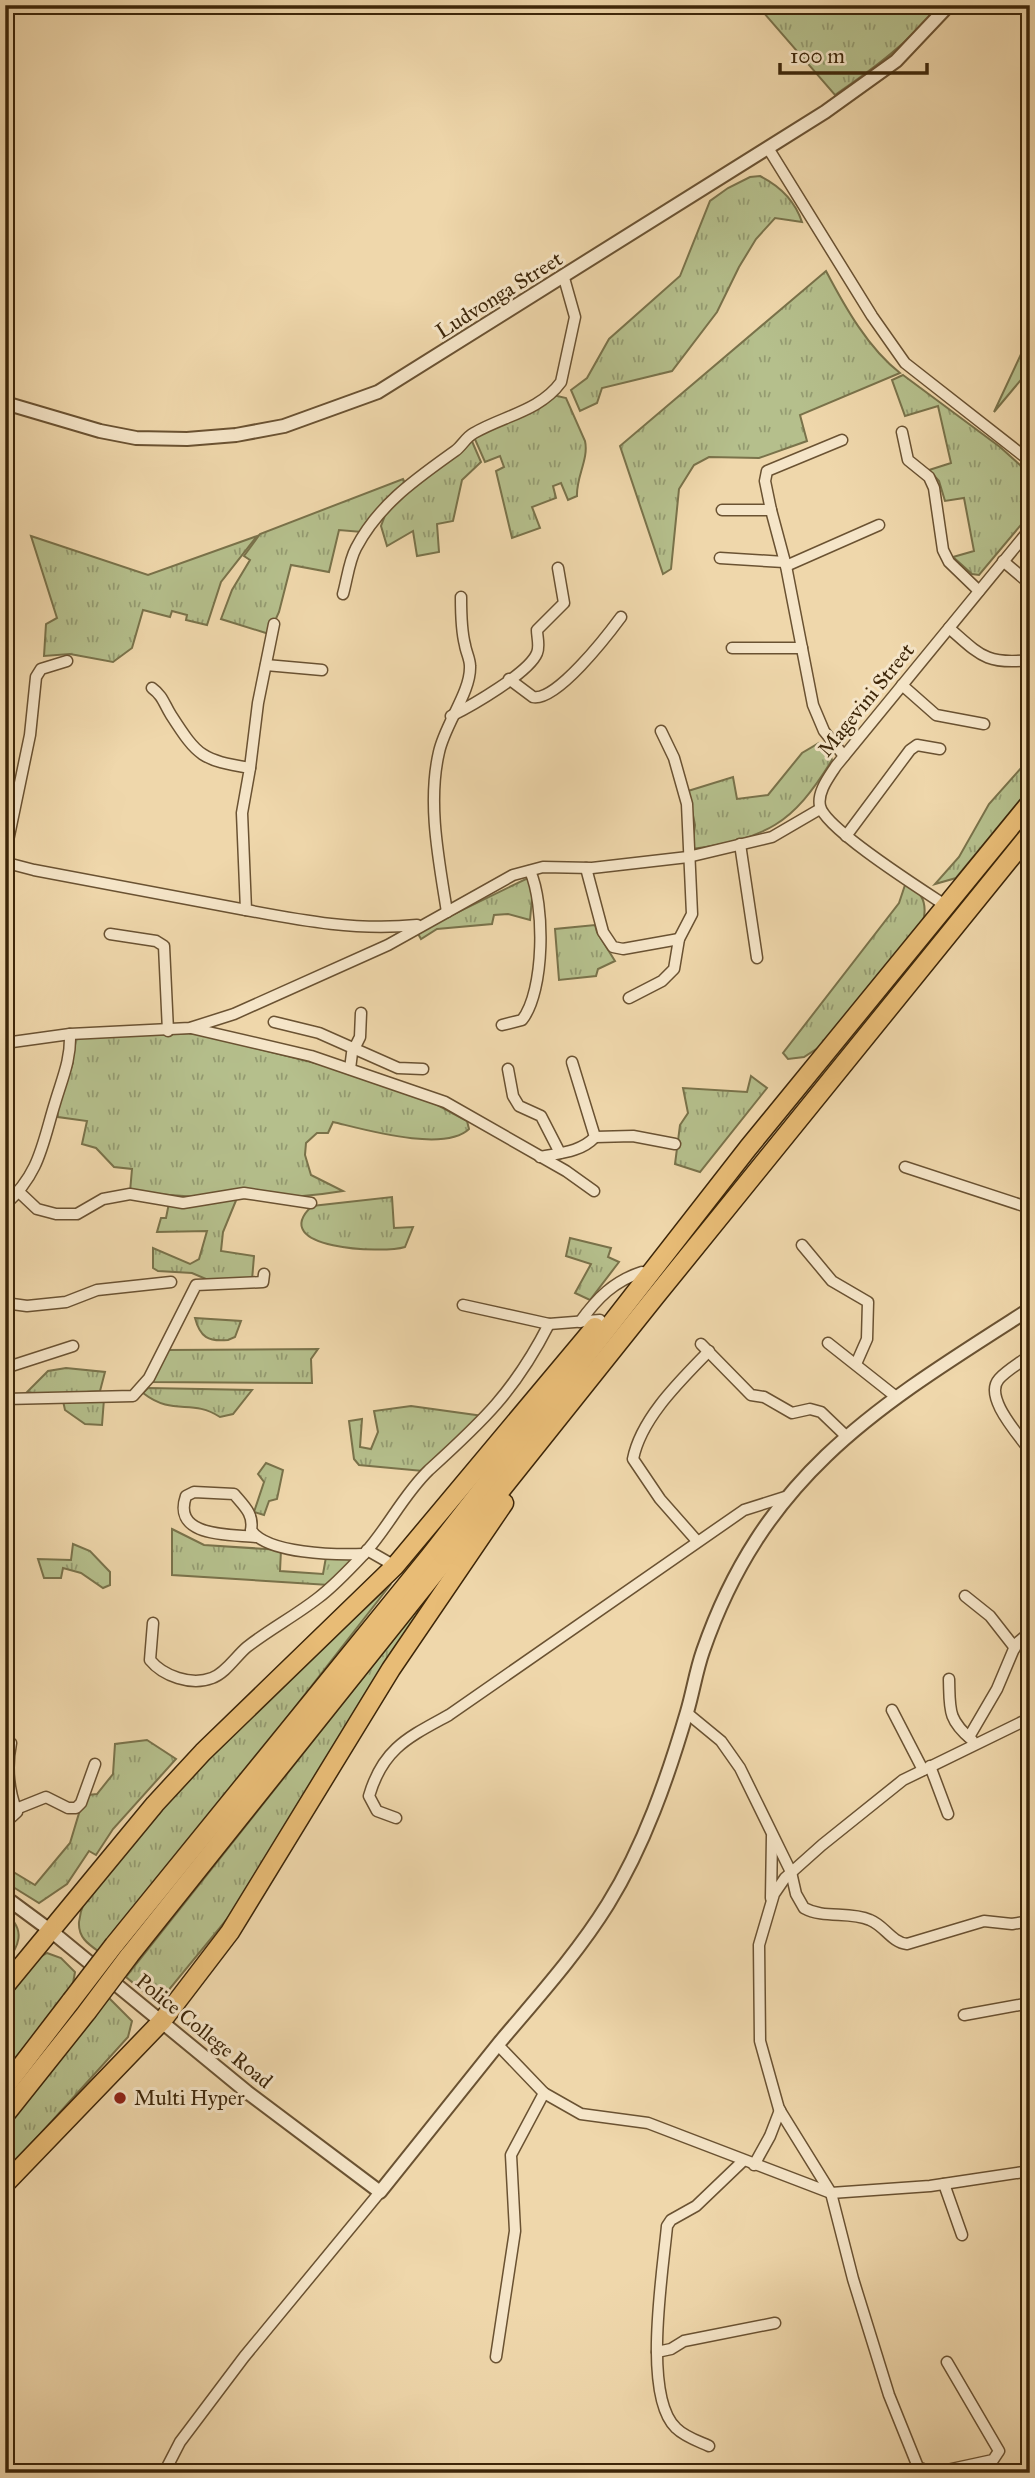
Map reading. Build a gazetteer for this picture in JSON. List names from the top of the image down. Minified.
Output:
{"streets":{"street":["Ludvonga Street","Magevini Street","Police College Road"]},"places":["Multi Hyper"],"scale_bar":"100 m"}
